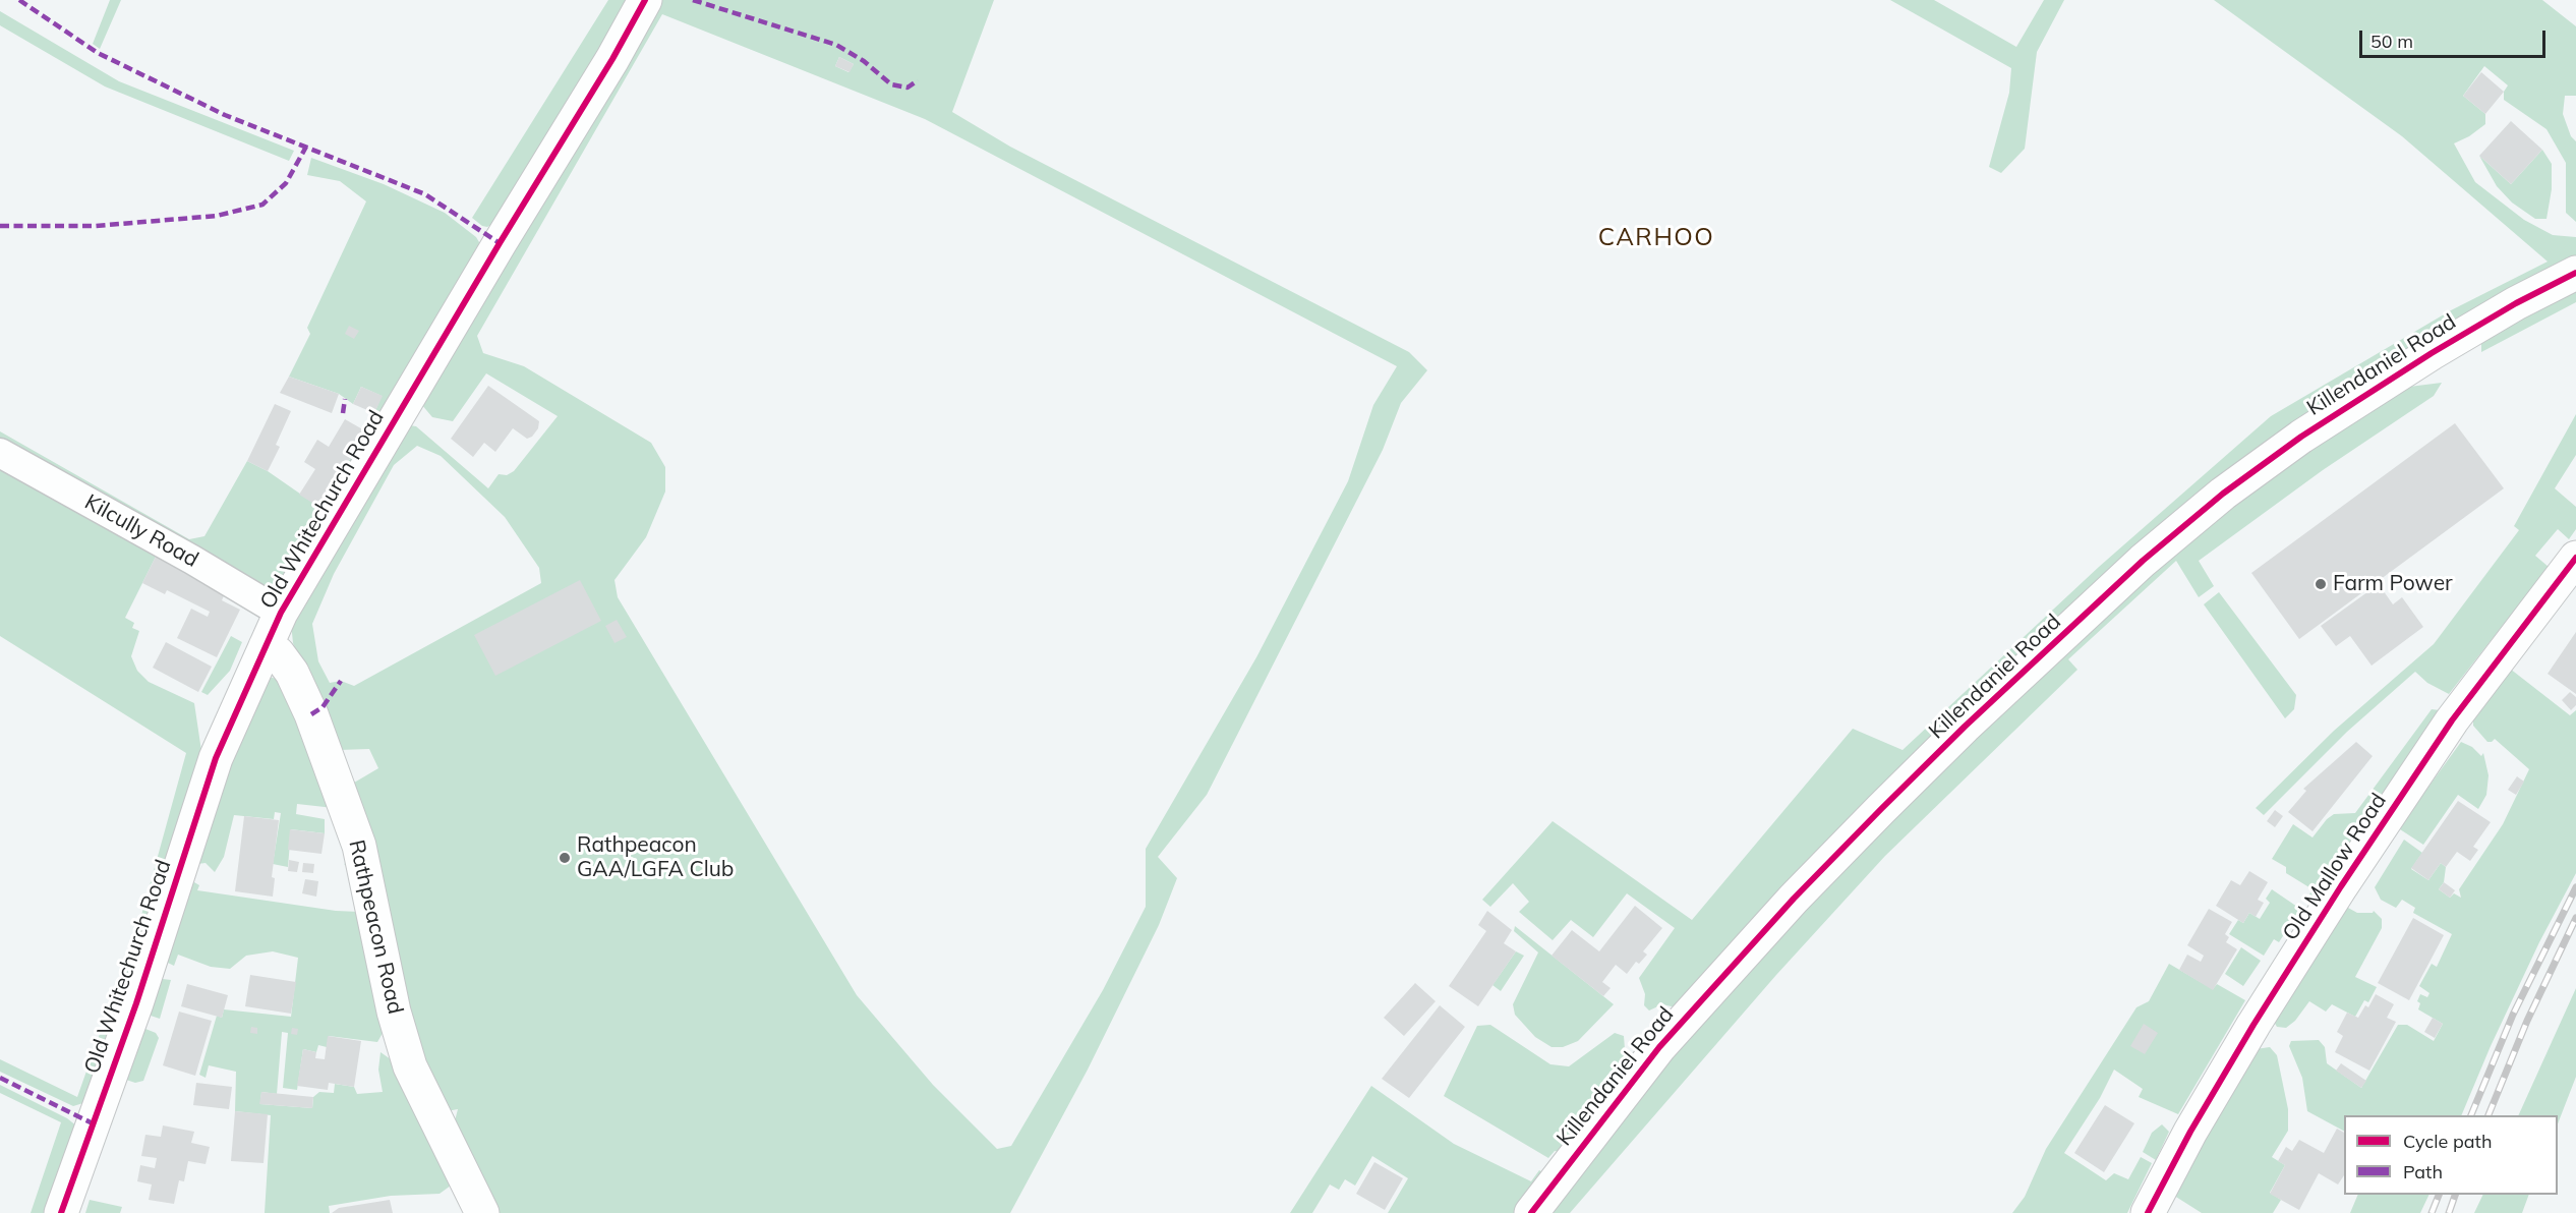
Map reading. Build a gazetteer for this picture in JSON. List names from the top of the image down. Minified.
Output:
{"streets":{"street":["Killendaniel Road","Old Whitechurch Road","Kilcully Road","Old Mallow Road","Rathpeacon Road"]},"crossings":[["Old Whitechurch Road","Kilcully Road"],["Old Whitechurch Road","Rathpeacon Road"]],"districts":["CARHOO"],"places":["Farm Power","Rathpeacon GAA/LGFA Club"],"legend":["Cycle path","Path"],"scale_bar":"50 m"}
